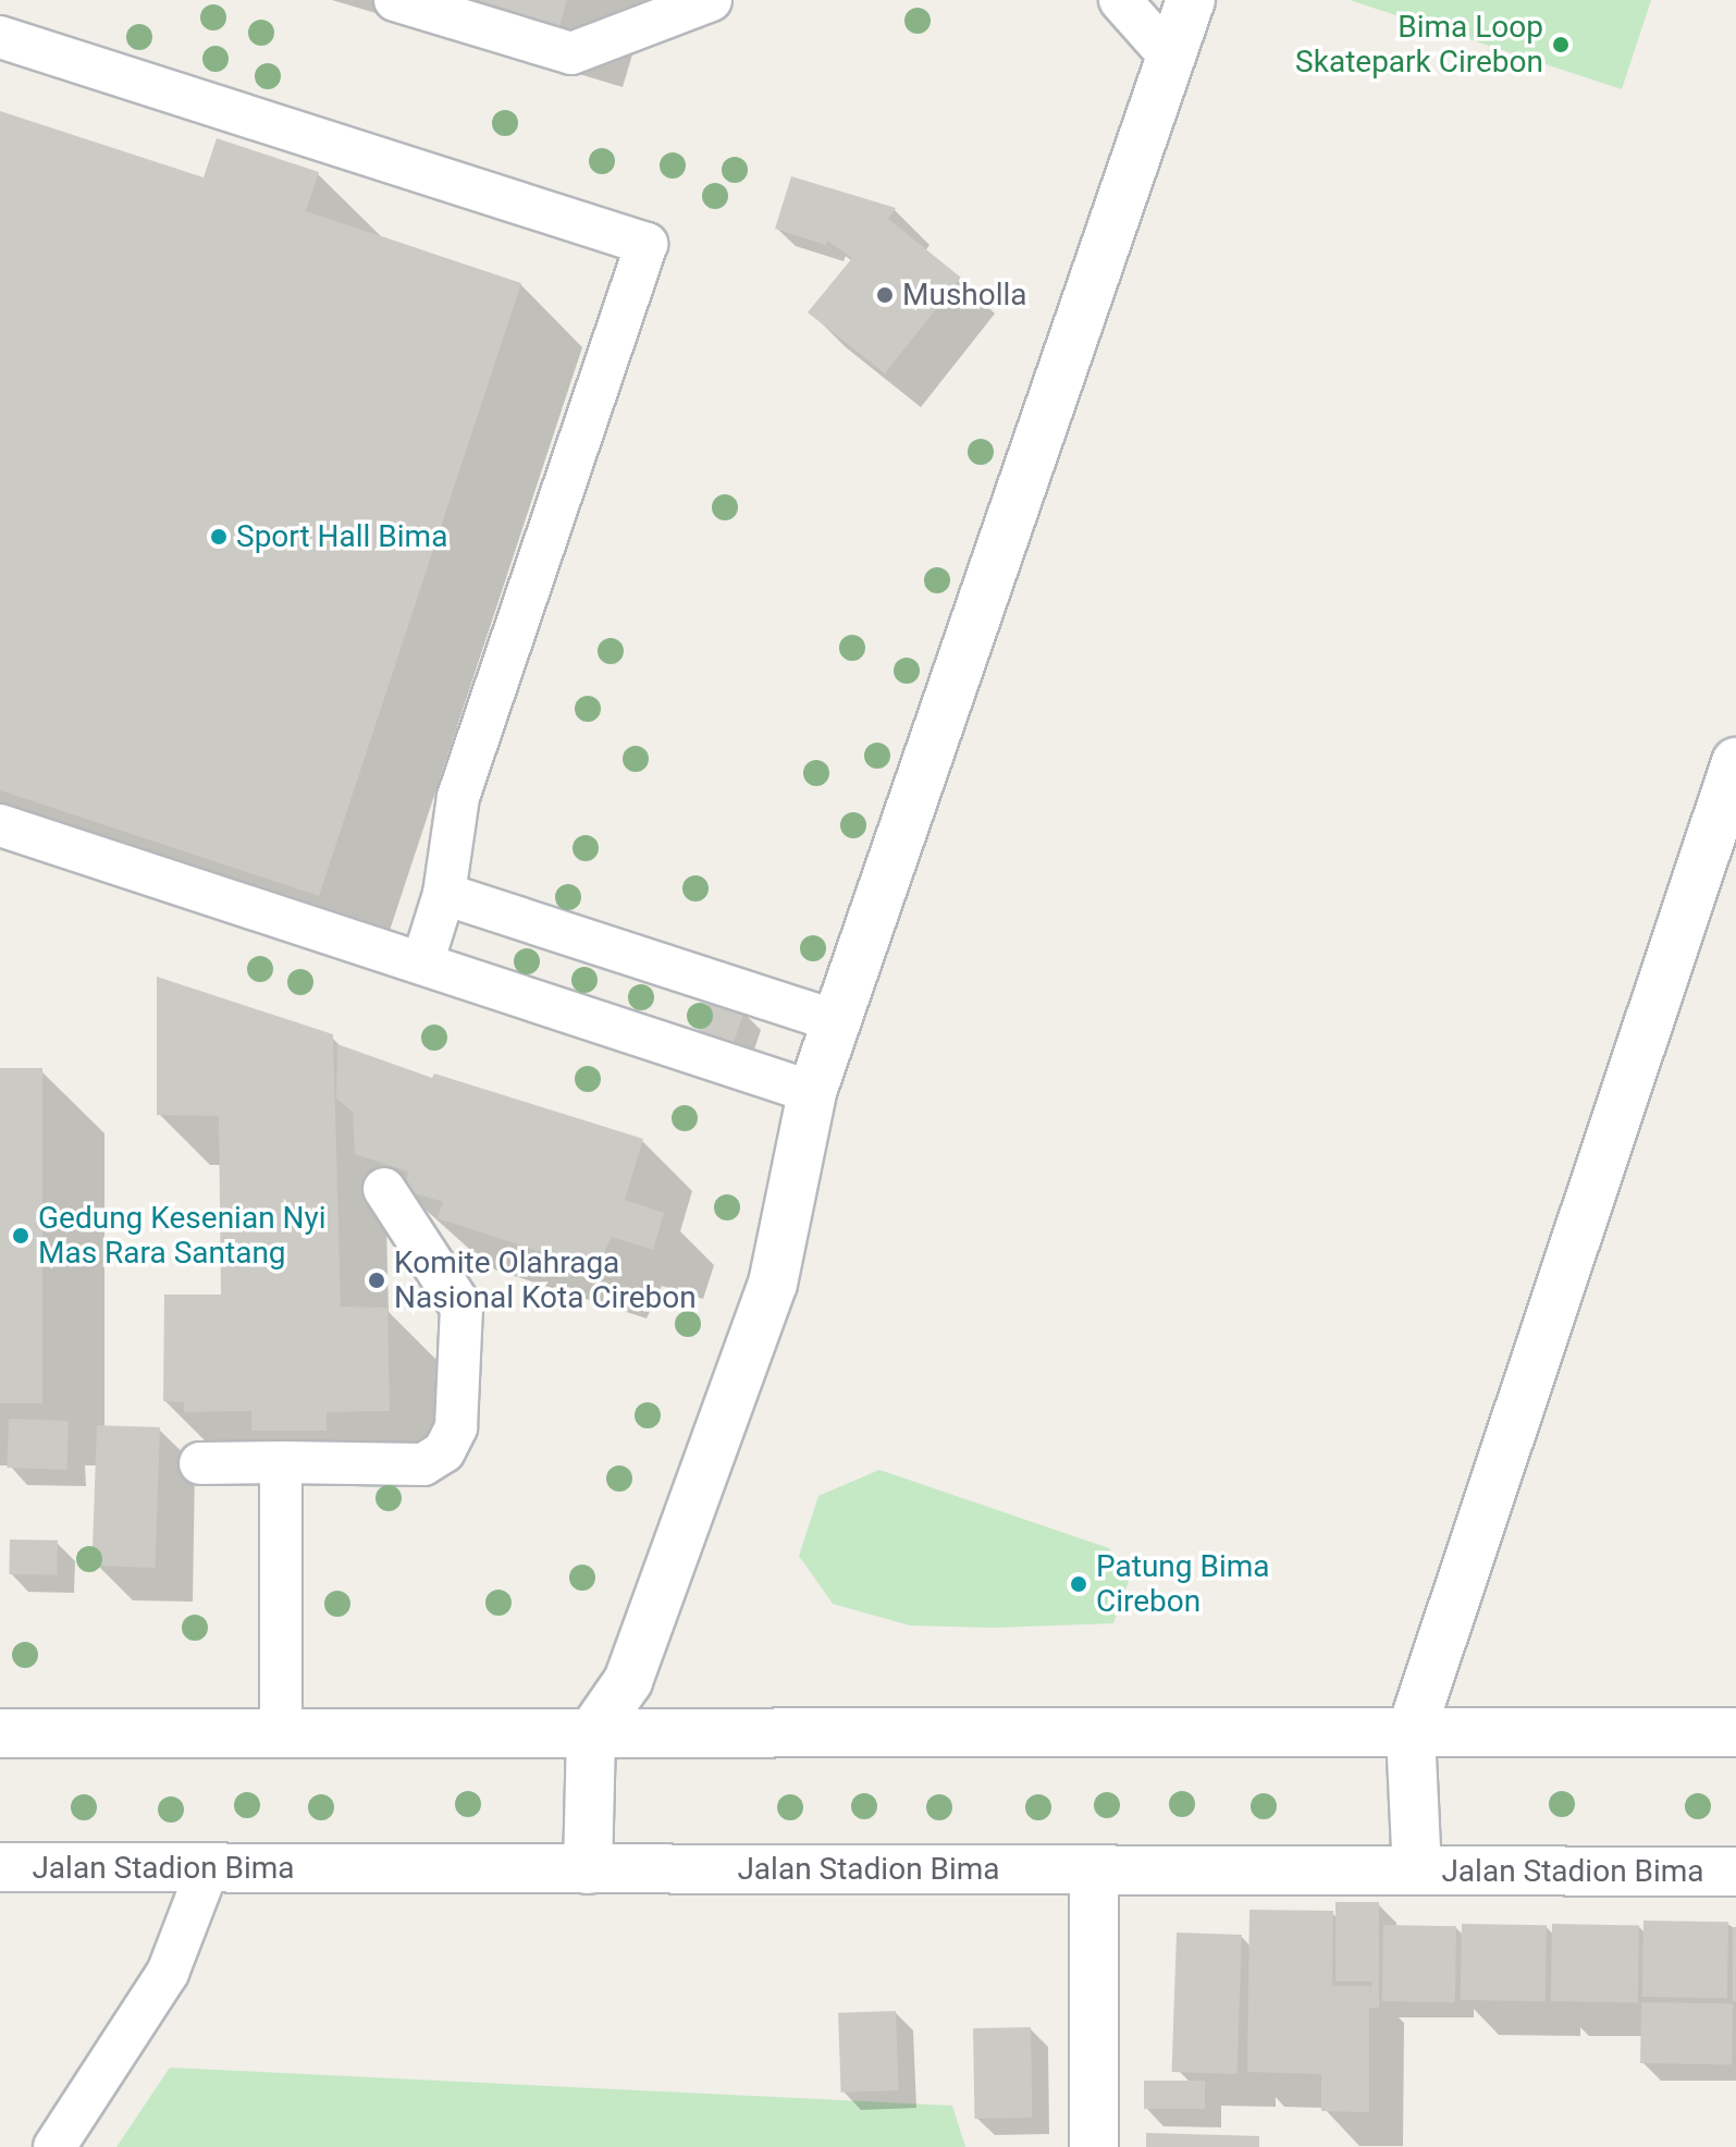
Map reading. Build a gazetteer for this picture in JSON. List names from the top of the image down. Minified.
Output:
{"streets":{"street":["Jalan Stadion Bima"]},"places":["Bima Loop Skatepark Cirebon","Musholla","Sport Hall Bima","Gedung Kesenian Nyi Mas Rara Santang","Komite Olahraga Nasional Kota Cirebon","Patung Bima Cirebon"]}
